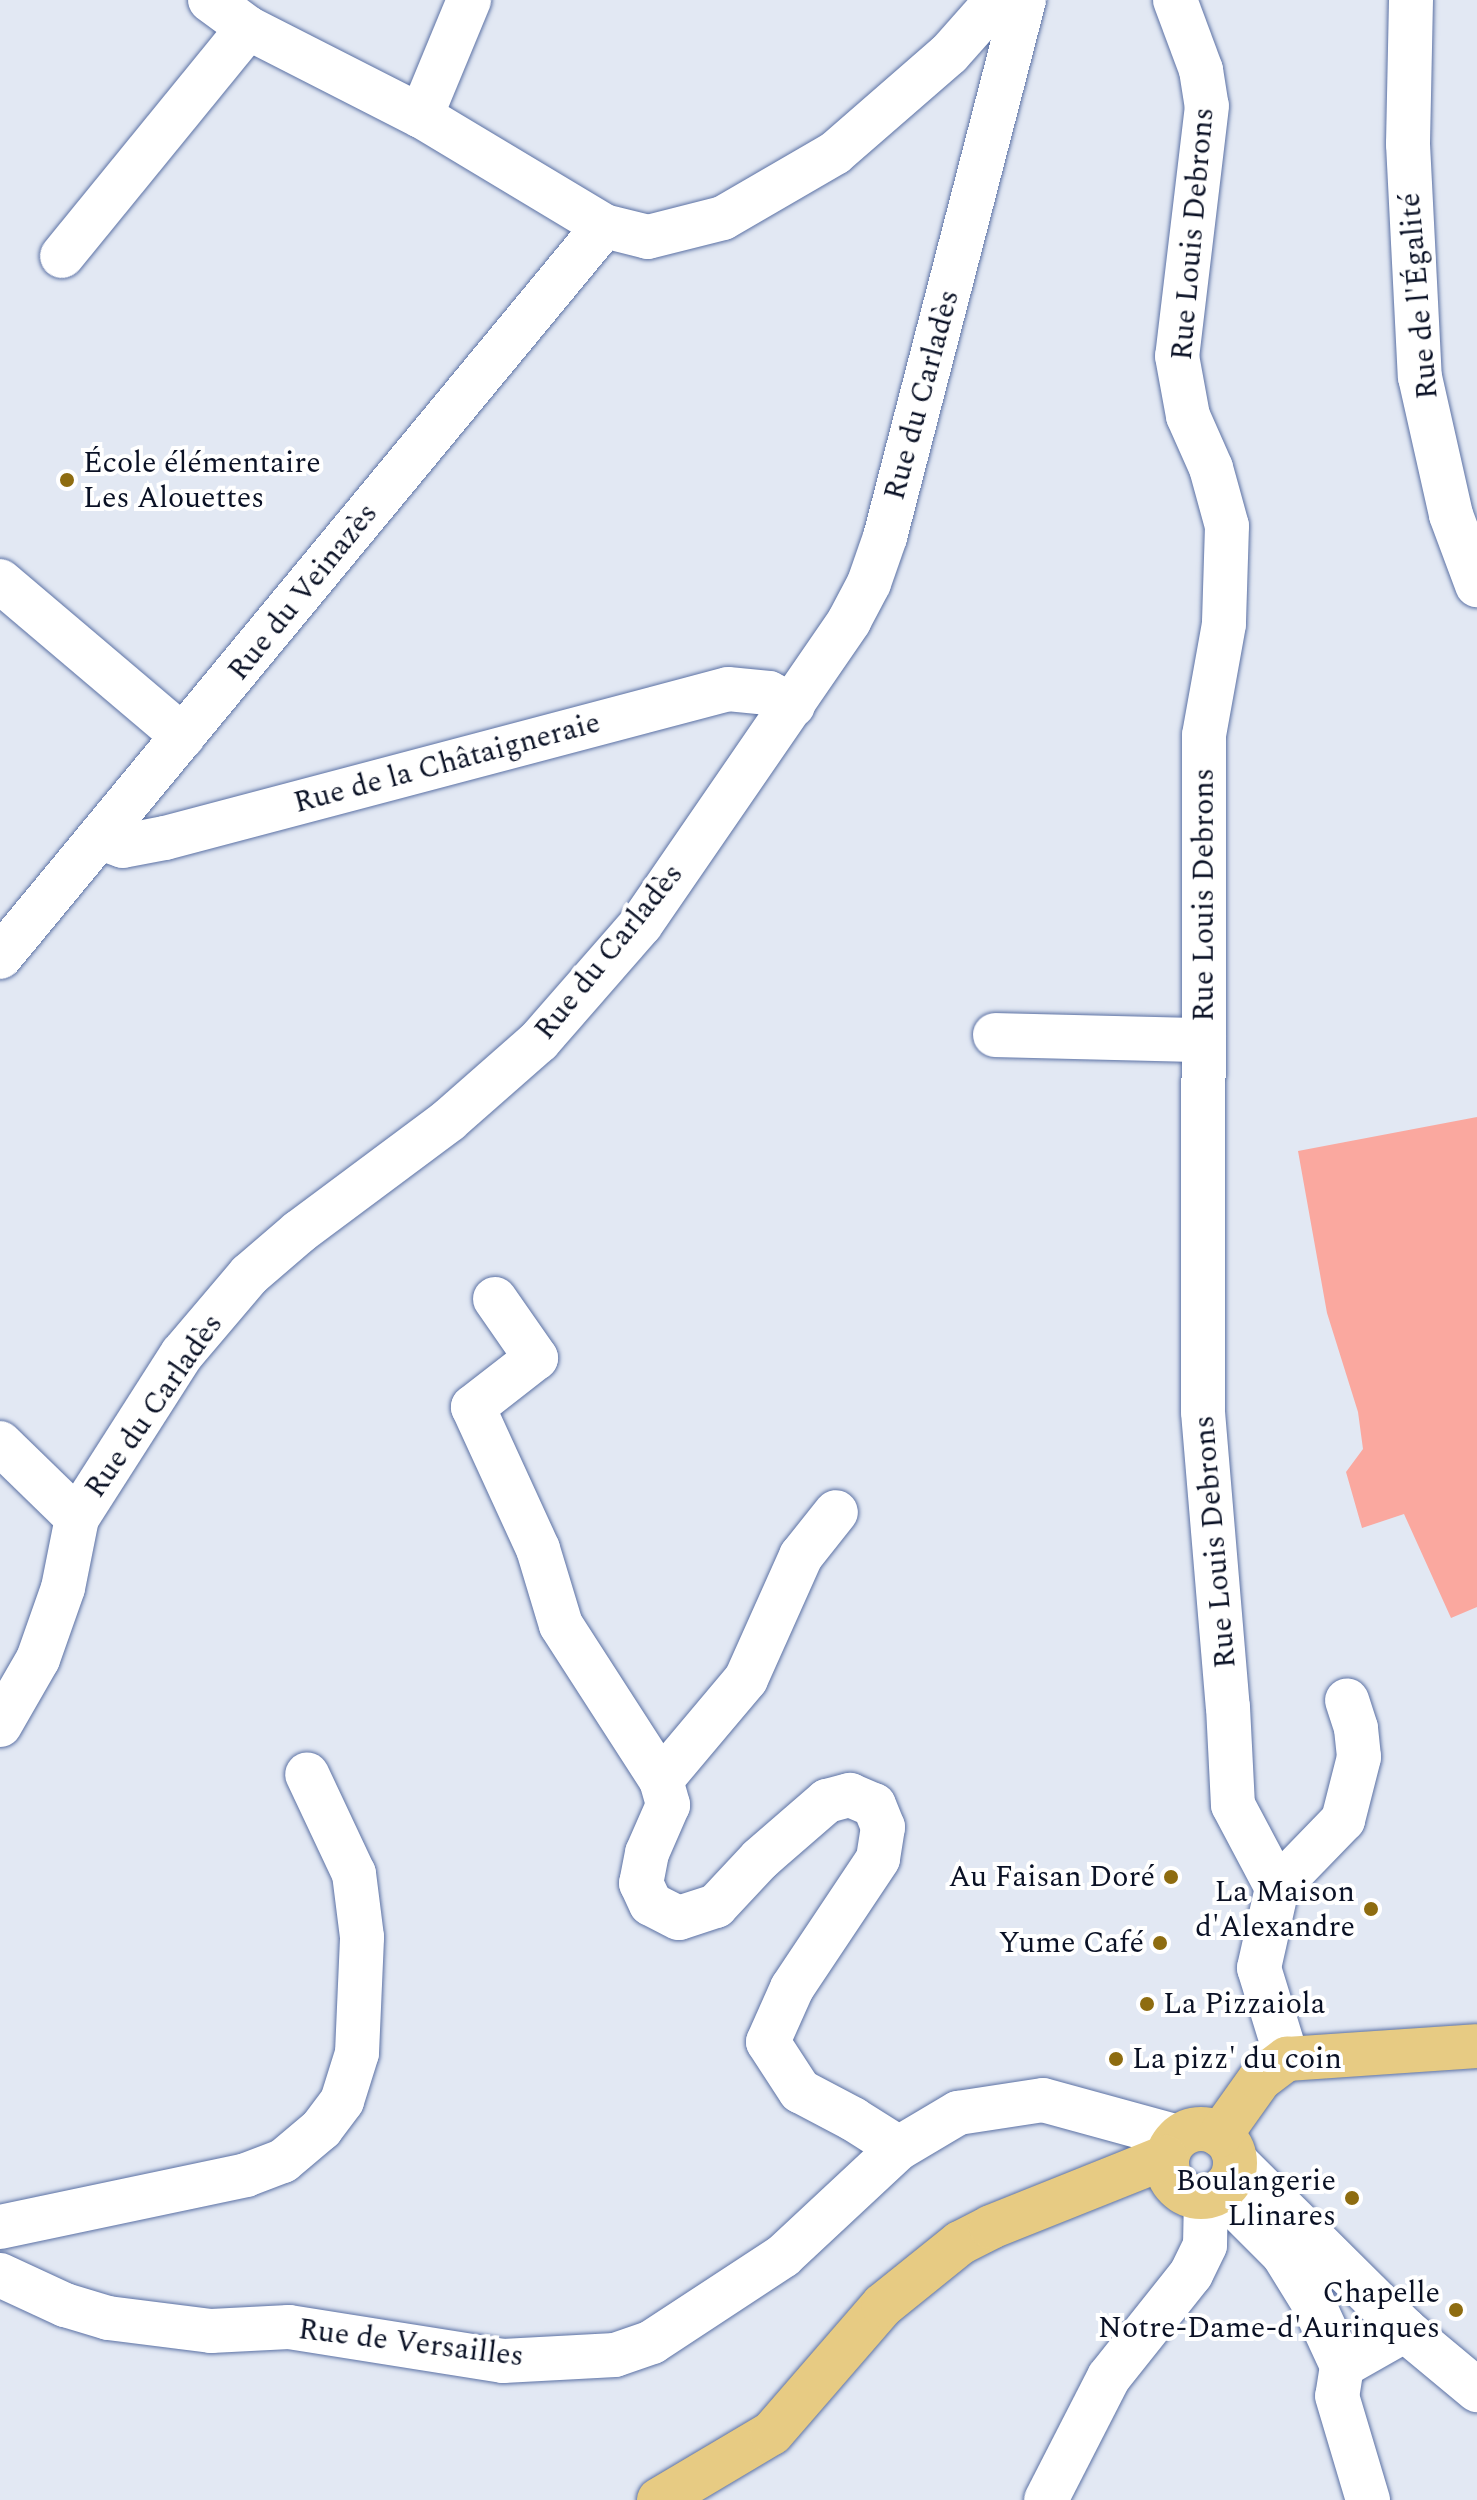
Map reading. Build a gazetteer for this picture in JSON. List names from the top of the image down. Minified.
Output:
{"streets":{"street":["Rue Louis Debrons","Rue de l'Égalité","Rue du Carladès","Rue du Veinazès","Rue de la Châtaigneraie","Rue de Versailles"]},"crossings":[["Rue du Carladès","Rue de la Châtaigneraie"],["Rue du Veinazès","Rue de la Châtaigneraie"]],"places":["École élémentaire Les Alouettes","Au Faisan Doré","La Maison d'Alexandre","Yume Café","La Pizzaiola","La pizz' du coin","Boulangerie Llinares","Chapelle Notre-Dame-d'Aurinques"]}
